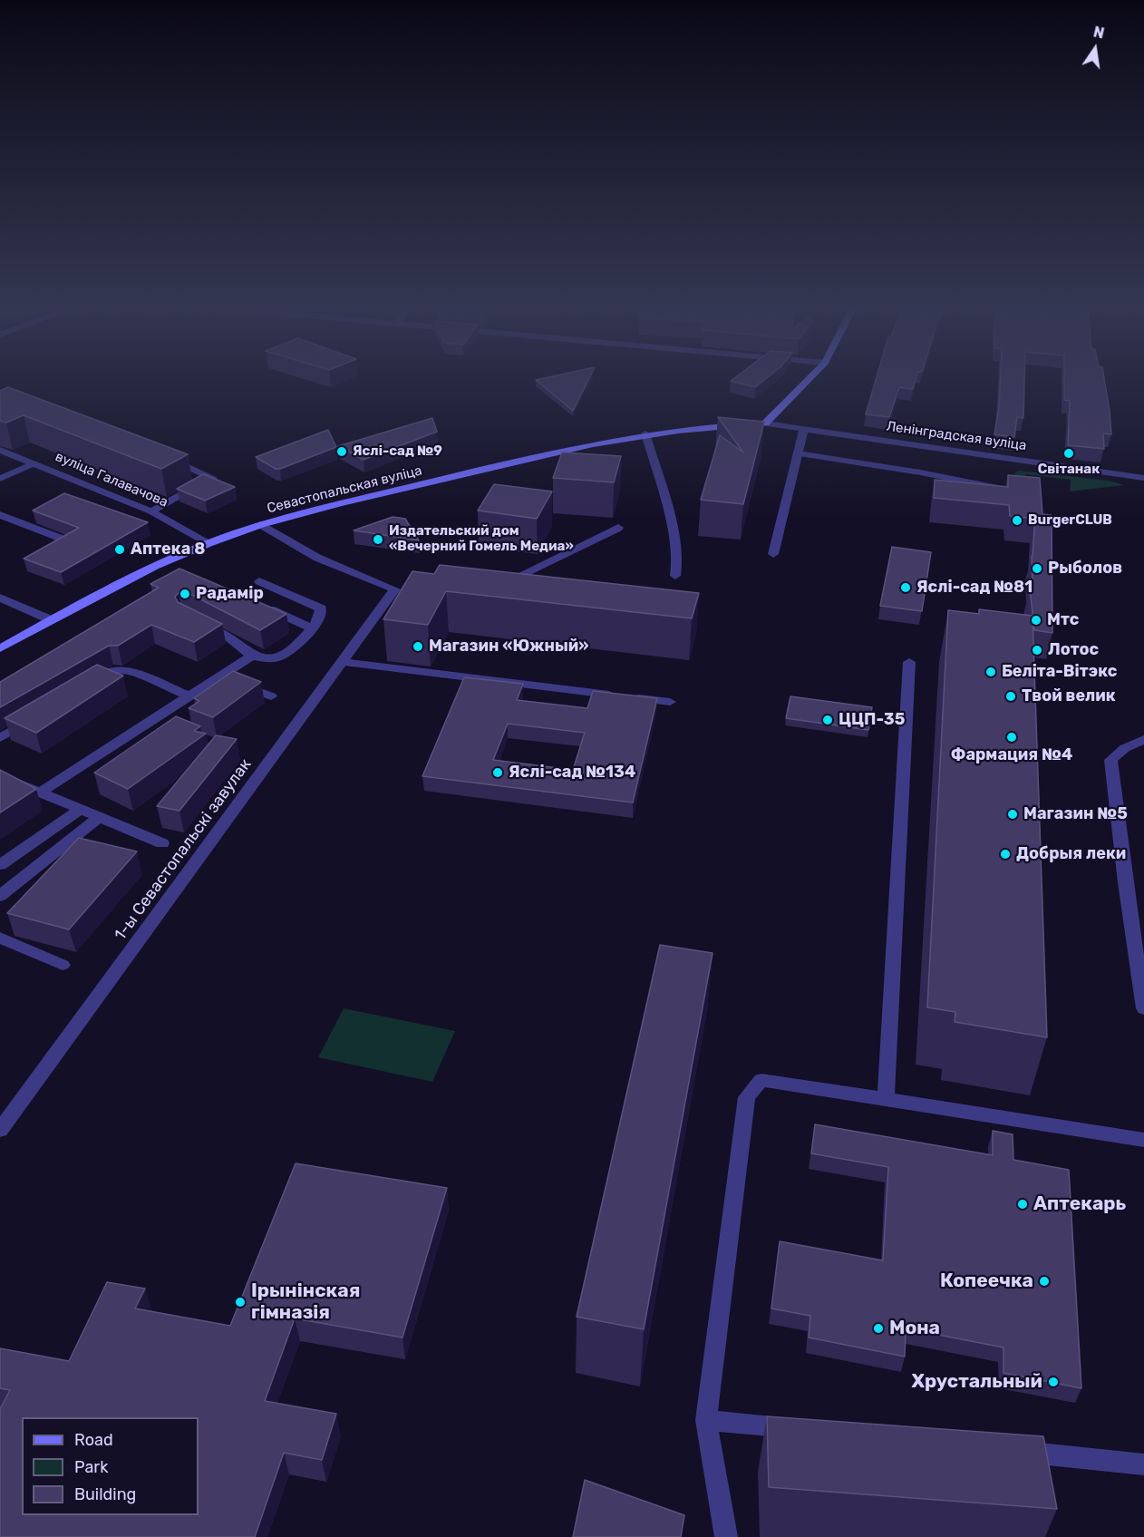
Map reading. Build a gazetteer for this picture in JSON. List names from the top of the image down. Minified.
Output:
{"streets":{"street":["Ленінградская вуліца","вуліца Галавачова","Севастопальская вуліца","1-ы Севастопальскі завулак"]},"crossings":[["Ленінградская вуліца","Севастопальская вуліца"],["вуліца Галавачова","Севастопальская вуліца"],["Севастопальская вуліца","1-ы Севастопальскі завулак"]],"places":["Яслі-сад №9","Світанак","BurgerCLUB","Издательский дом «Вечерний Гомель Медиа»","Аптека 8","Рыболов","Яслі-сад №81","Радамір","Мтс","Магазин «Южный»","Лотос","Беліта-Вітэкс","Твой велик","ЦЦП-35","Фармация №4","Яслі-сад №134","Магазин №5","Добрыя леки","Аптекарь","Копеечка","Ірынінская гімназія","Мона","Хрустальный"],"legend":["Road","Park","Building"],"north":"top"}
